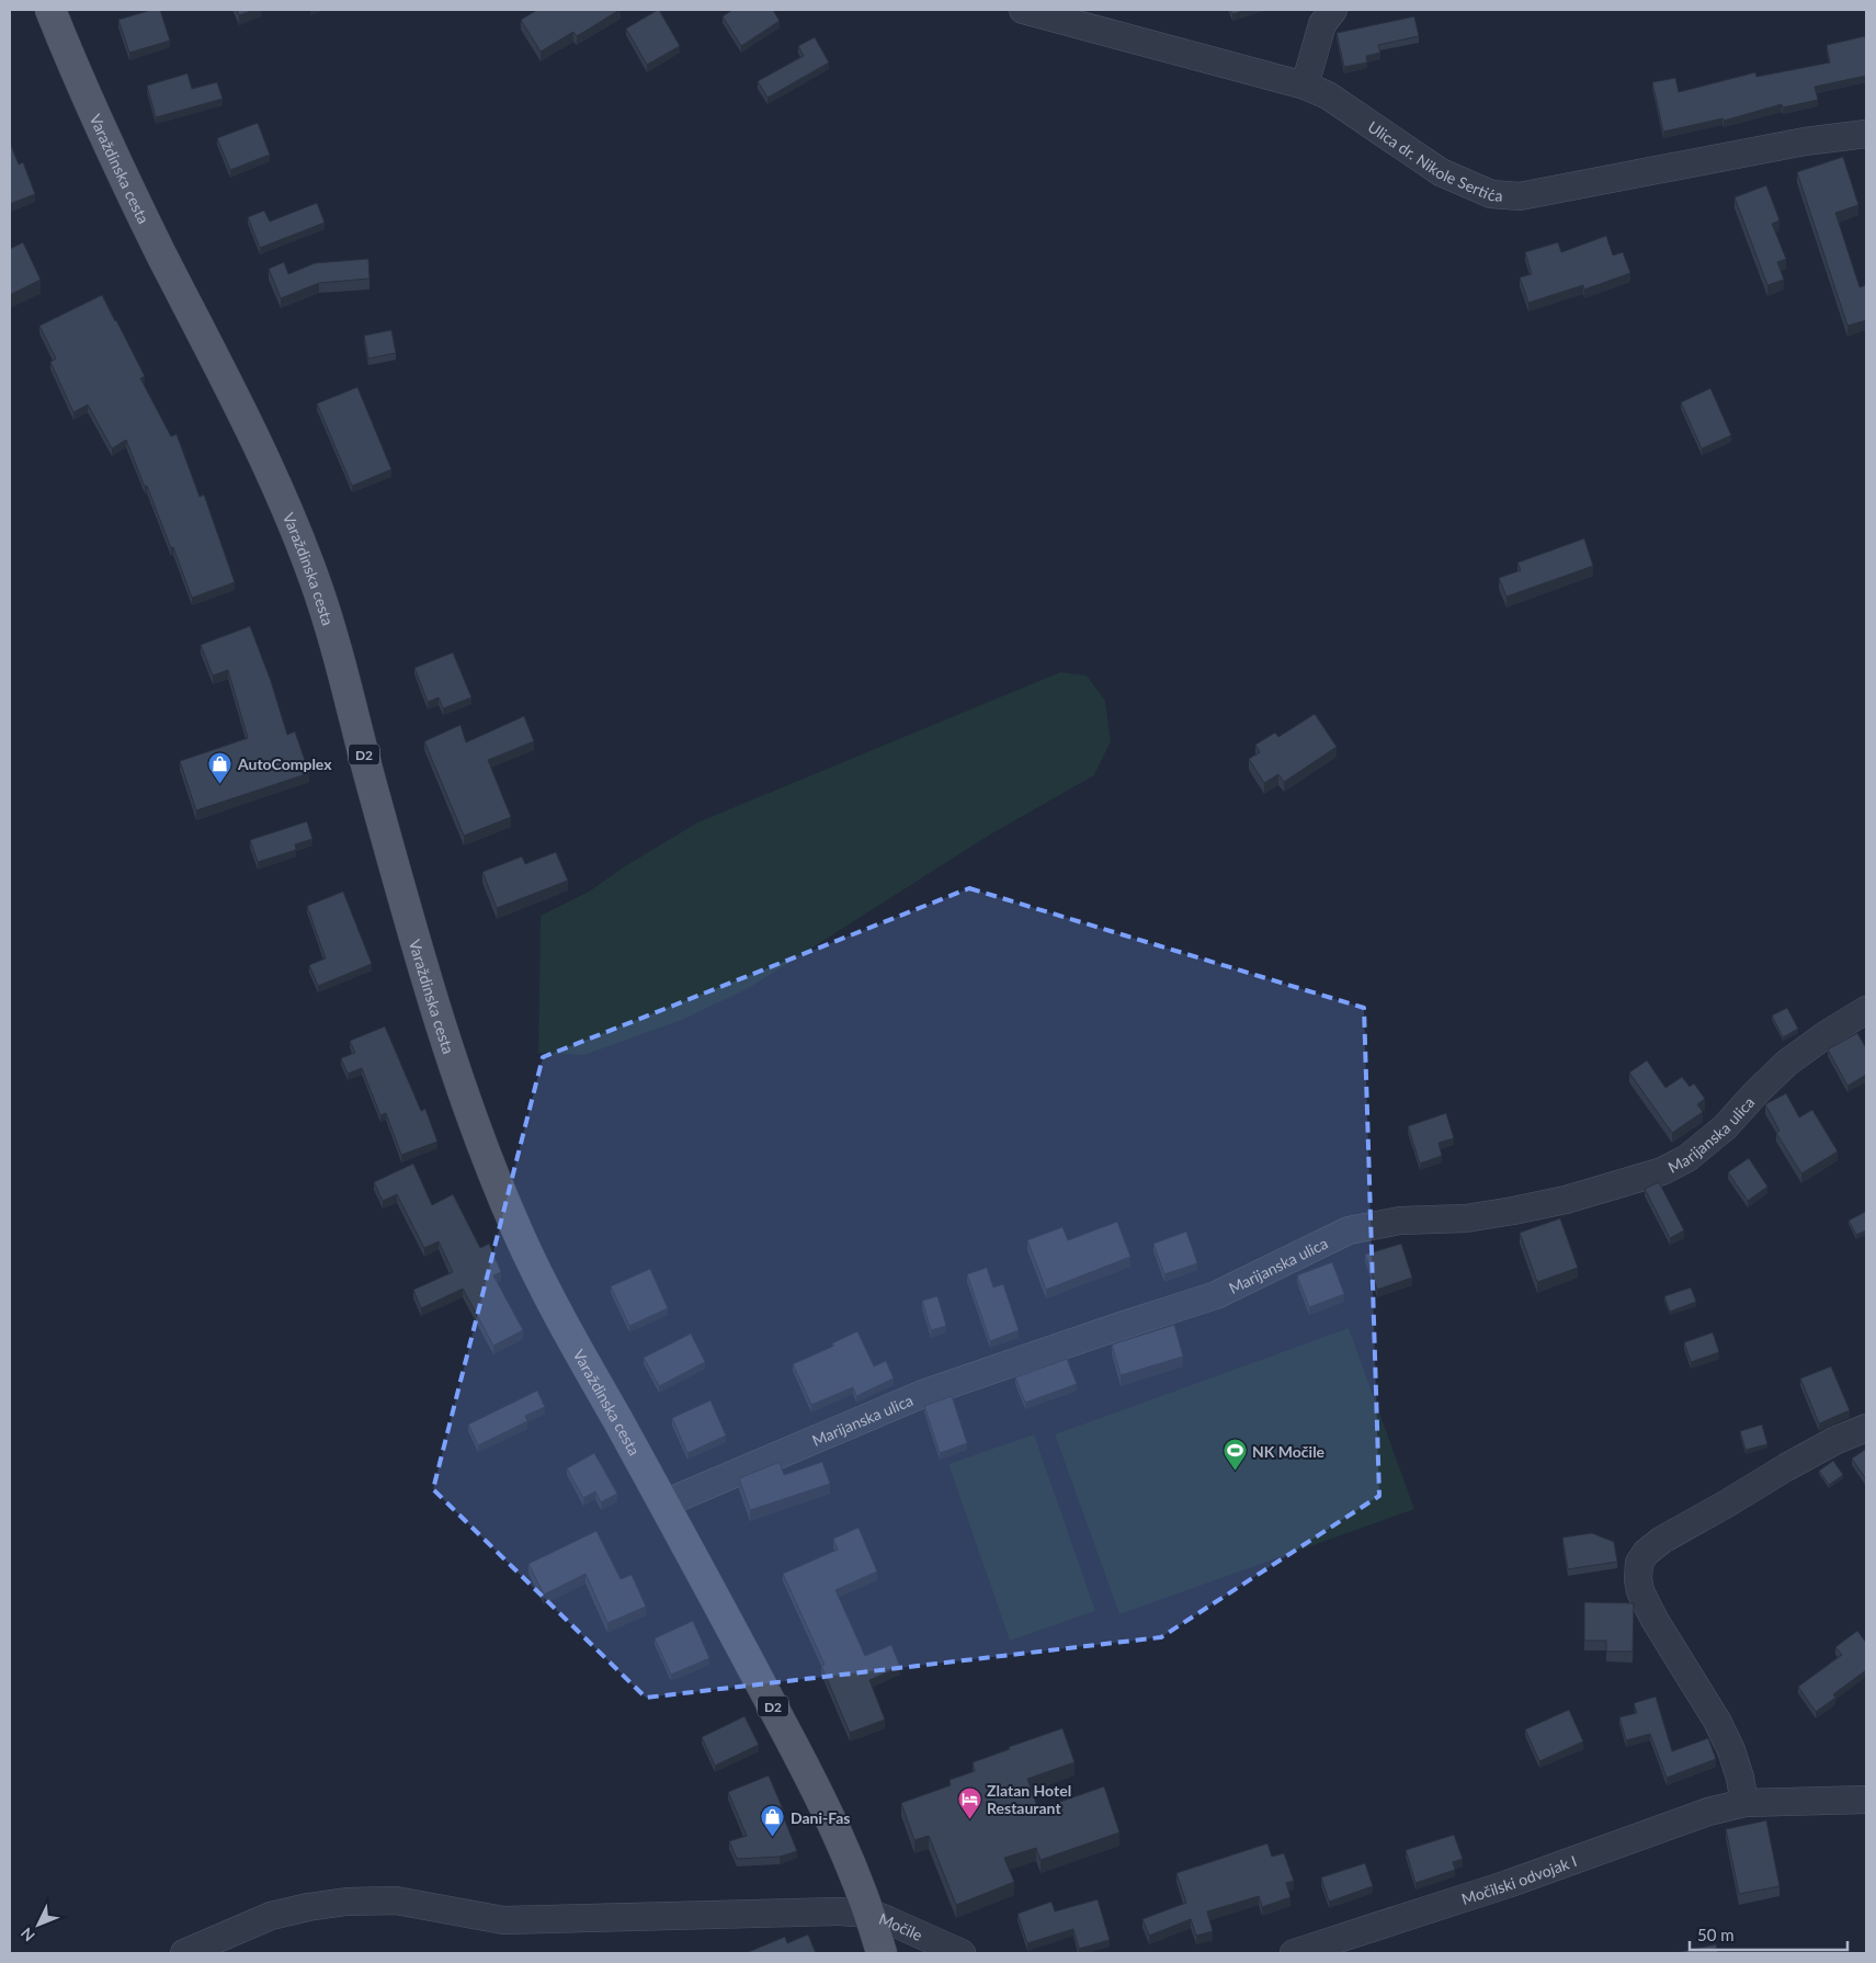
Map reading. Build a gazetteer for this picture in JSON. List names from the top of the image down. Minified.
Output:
{"streets":{"main road":["Varaždinska cesta","D2"],"street":["Ulica dr. Nikole Sertića","Marijanska ulica","Močilski odvojak I","Močile"]},"crossings":[["Varaždinska cesta","Marijanska ulica"],["Varaždinska cesta","Močile"]],"places":{"shop":["AutoComplex","Dani-Fas"],"sports":["NK Močile"],"hotel":["Zlatan Hotel Restaurant"]},"scale_bar":"50 m","north":"bottom left"}
